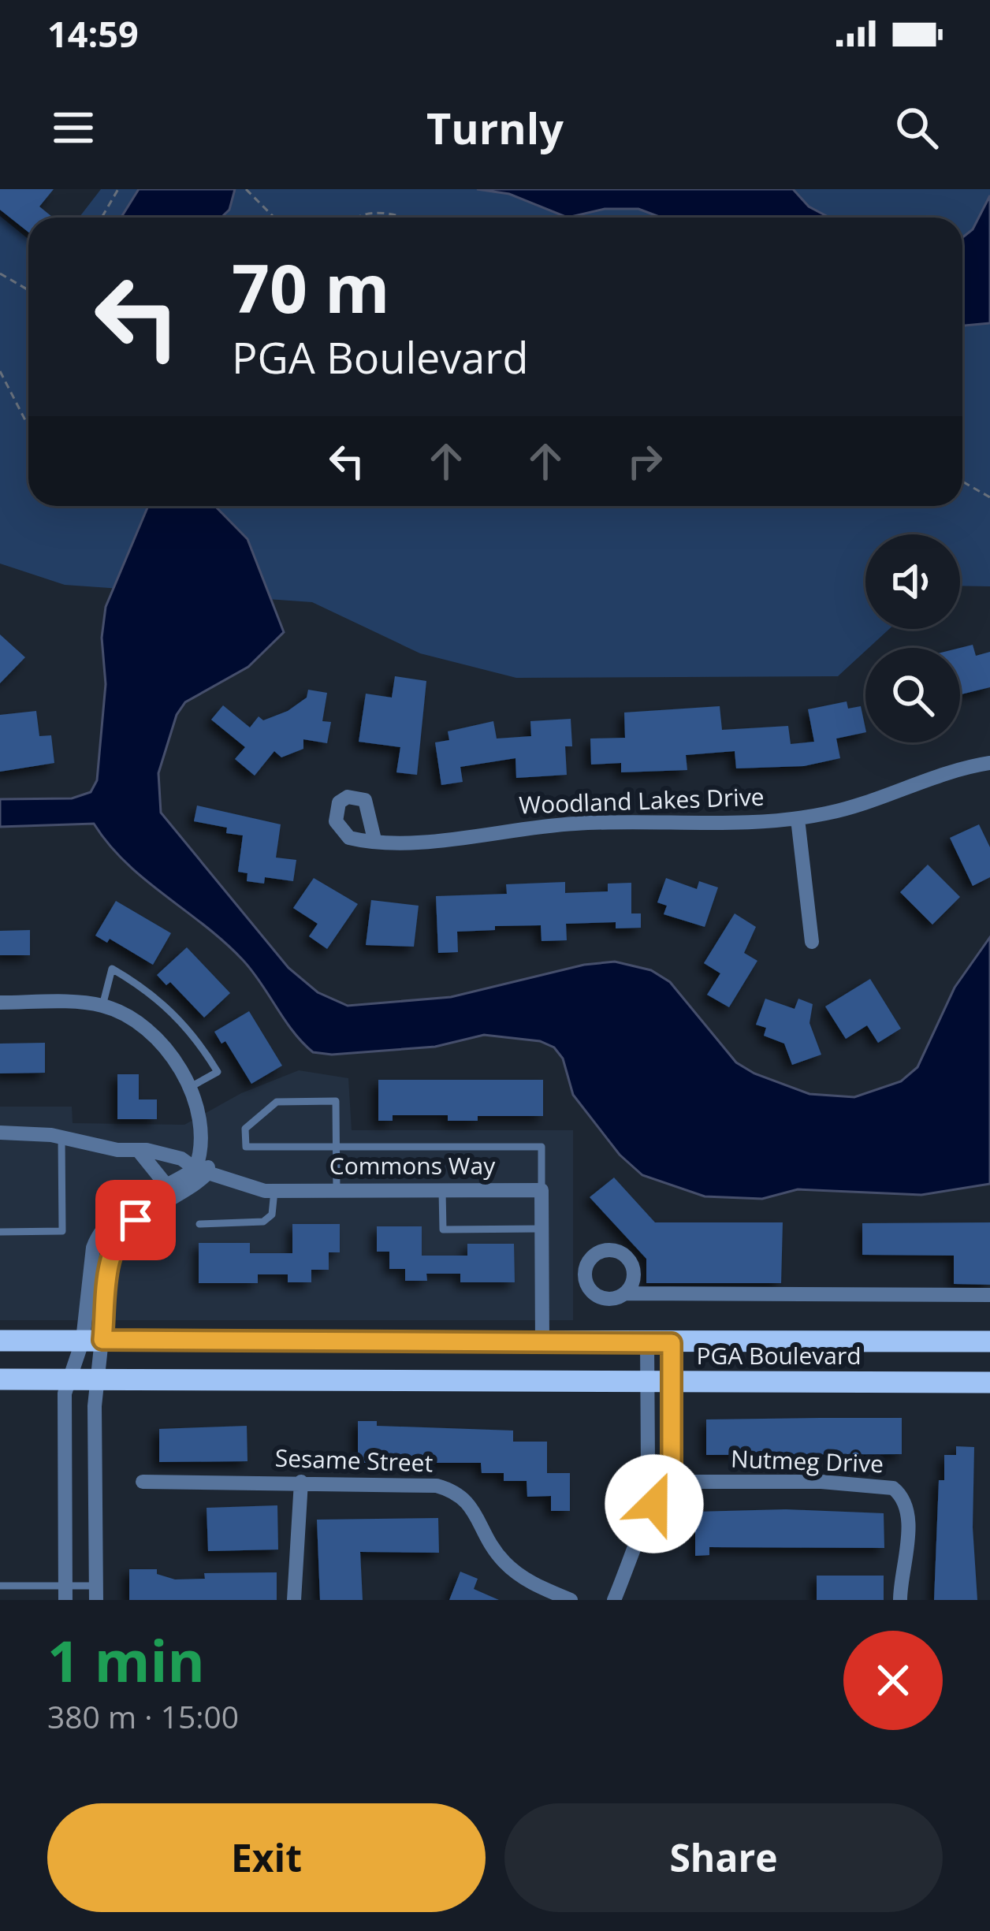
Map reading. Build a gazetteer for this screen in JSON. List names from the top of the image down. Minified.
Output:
{"streets":{"main road":["PGA Boulevard"],"street":["Woodland Lakes Drive","Commons Way","Sesame Street","Nutmeg Drive"]},"page":{"status":"14:59","header":"Turnly","turn":["70 m","PGA Boulevard"],"heading":["1 min","380 m · 15:00"],"buttons":["Exit","Share"]}}
